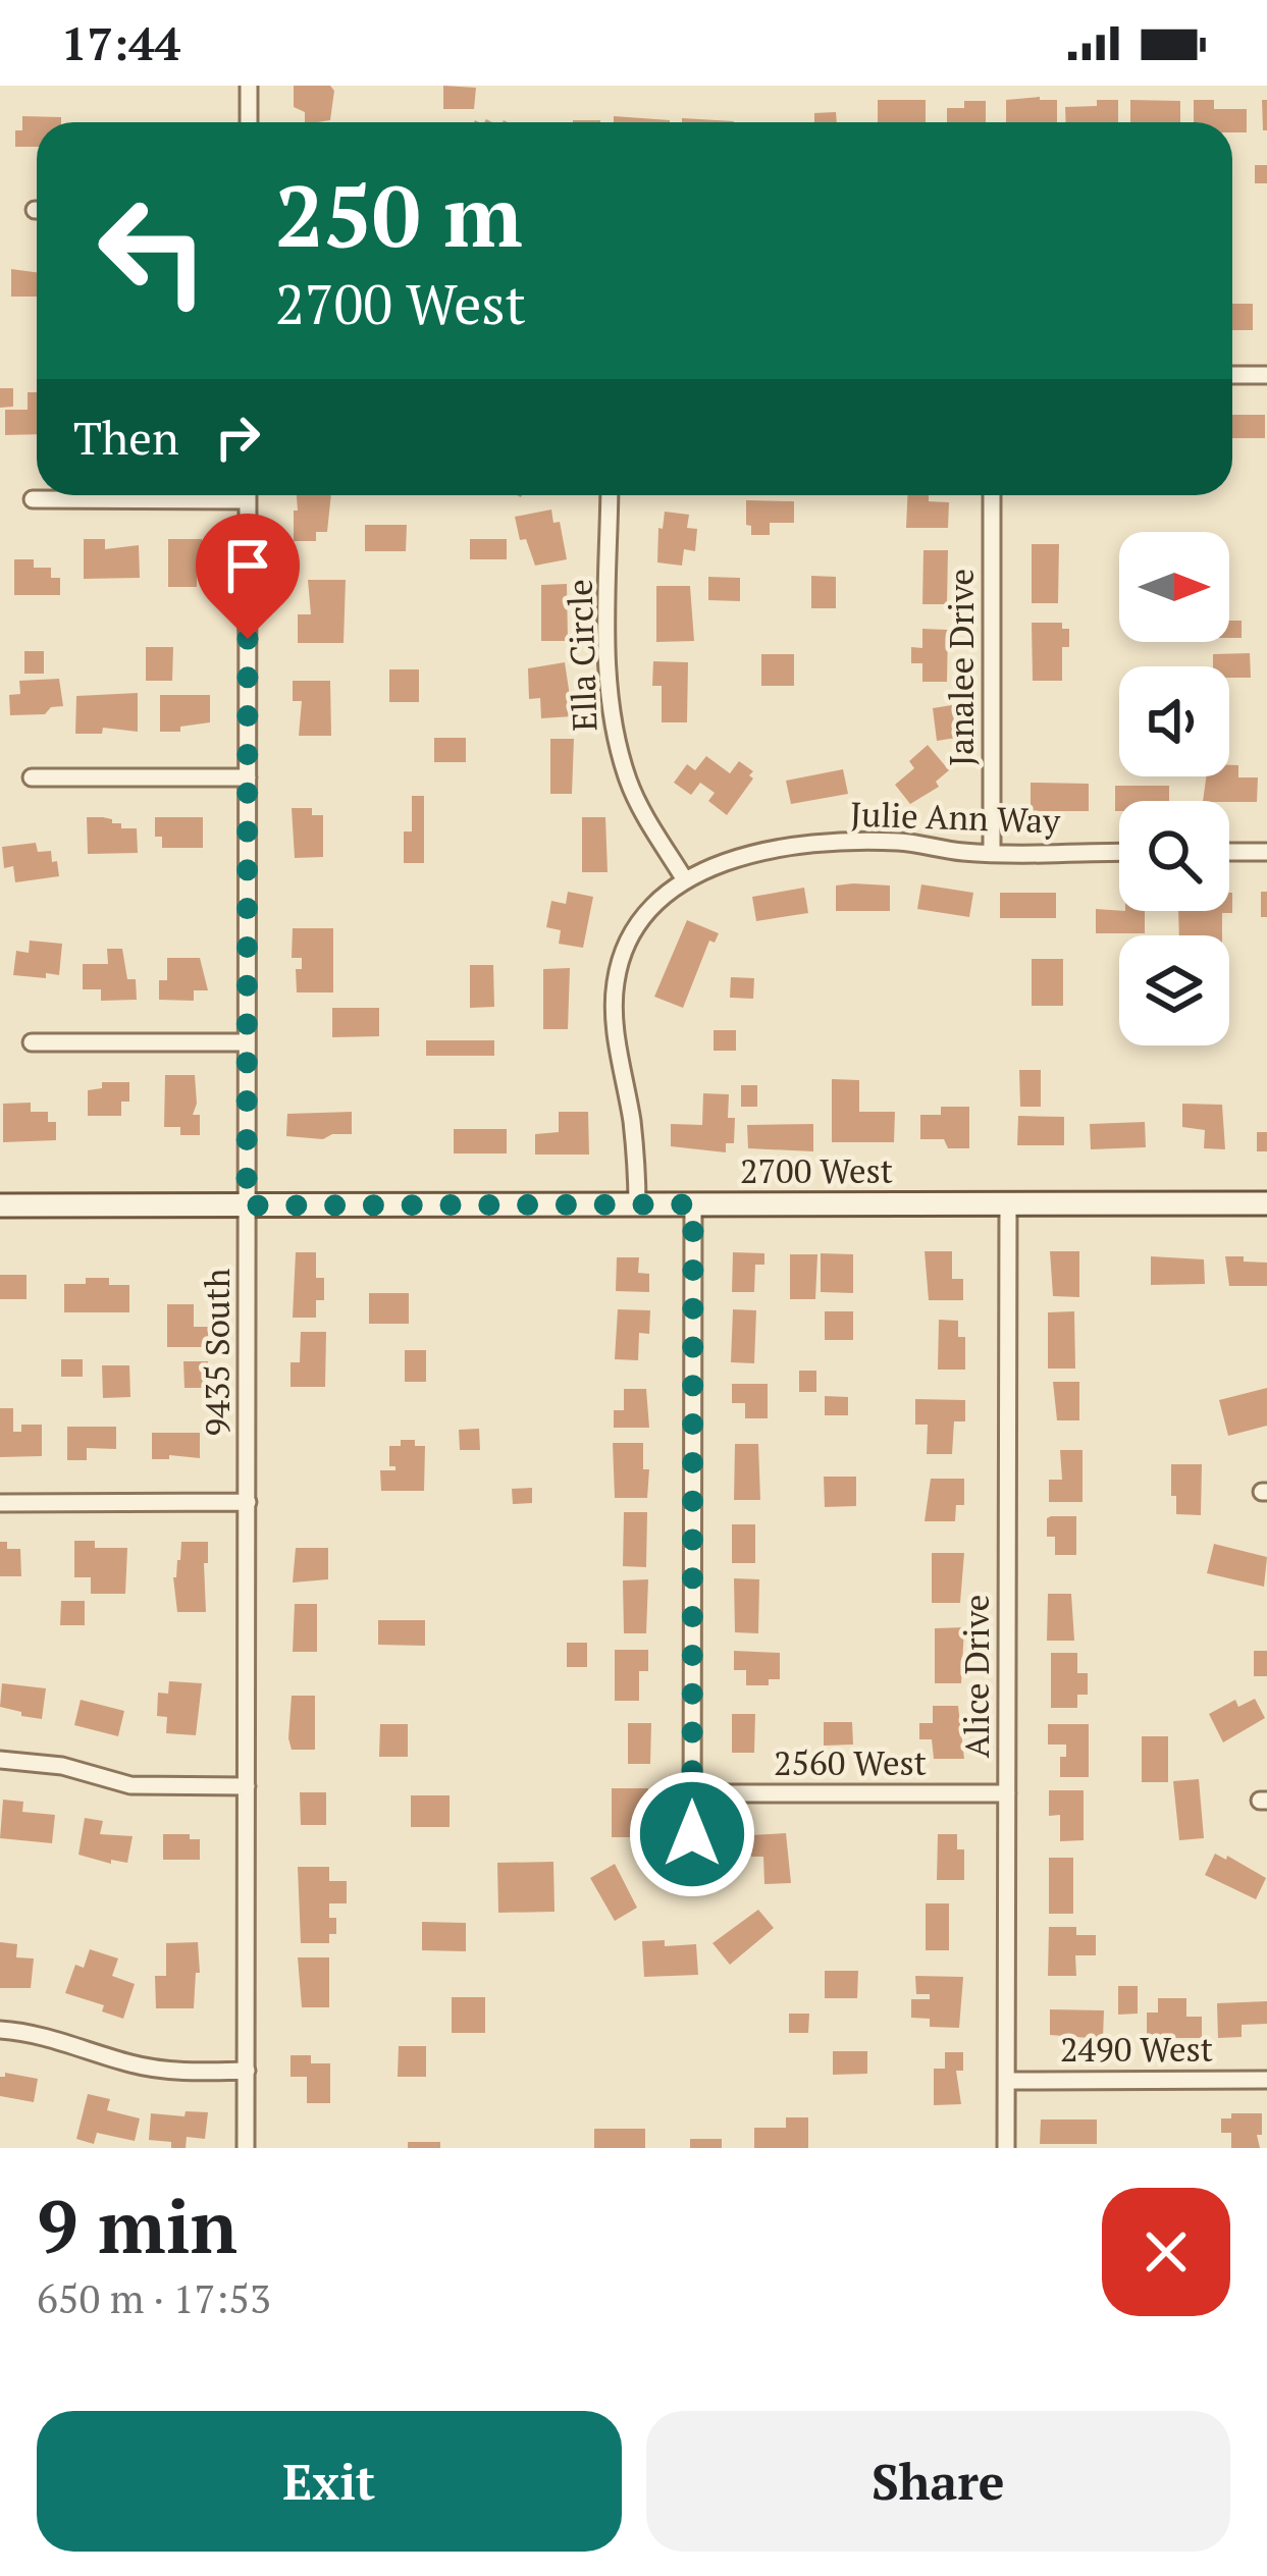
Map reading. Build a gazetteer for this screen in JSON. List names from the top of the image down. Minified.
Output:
{"streets":{"main road":["2700 West"],"street":["Ella Circle","Janalee Drive","Julie Ann Way","9435 South","Alice Drive","2560 West","2490 West"]},"crossings":[["Ella Circle","Julie Ann Way"],["Janalee Drive","Julie Ann Way"],["Julie Ann Way","2700 West"],["2700 West","9435 South"],["2700 West","Alice Drive"],["Alice Drive","2560 West"],["Alice Drive","2490 West"]],"north":"right","page":{"status":"17:44","turn":["250 m","2700 West"],"then":"Then","heading":["9 min","650 m · 17:53"],"buttons":["Exit","Share"]}}
